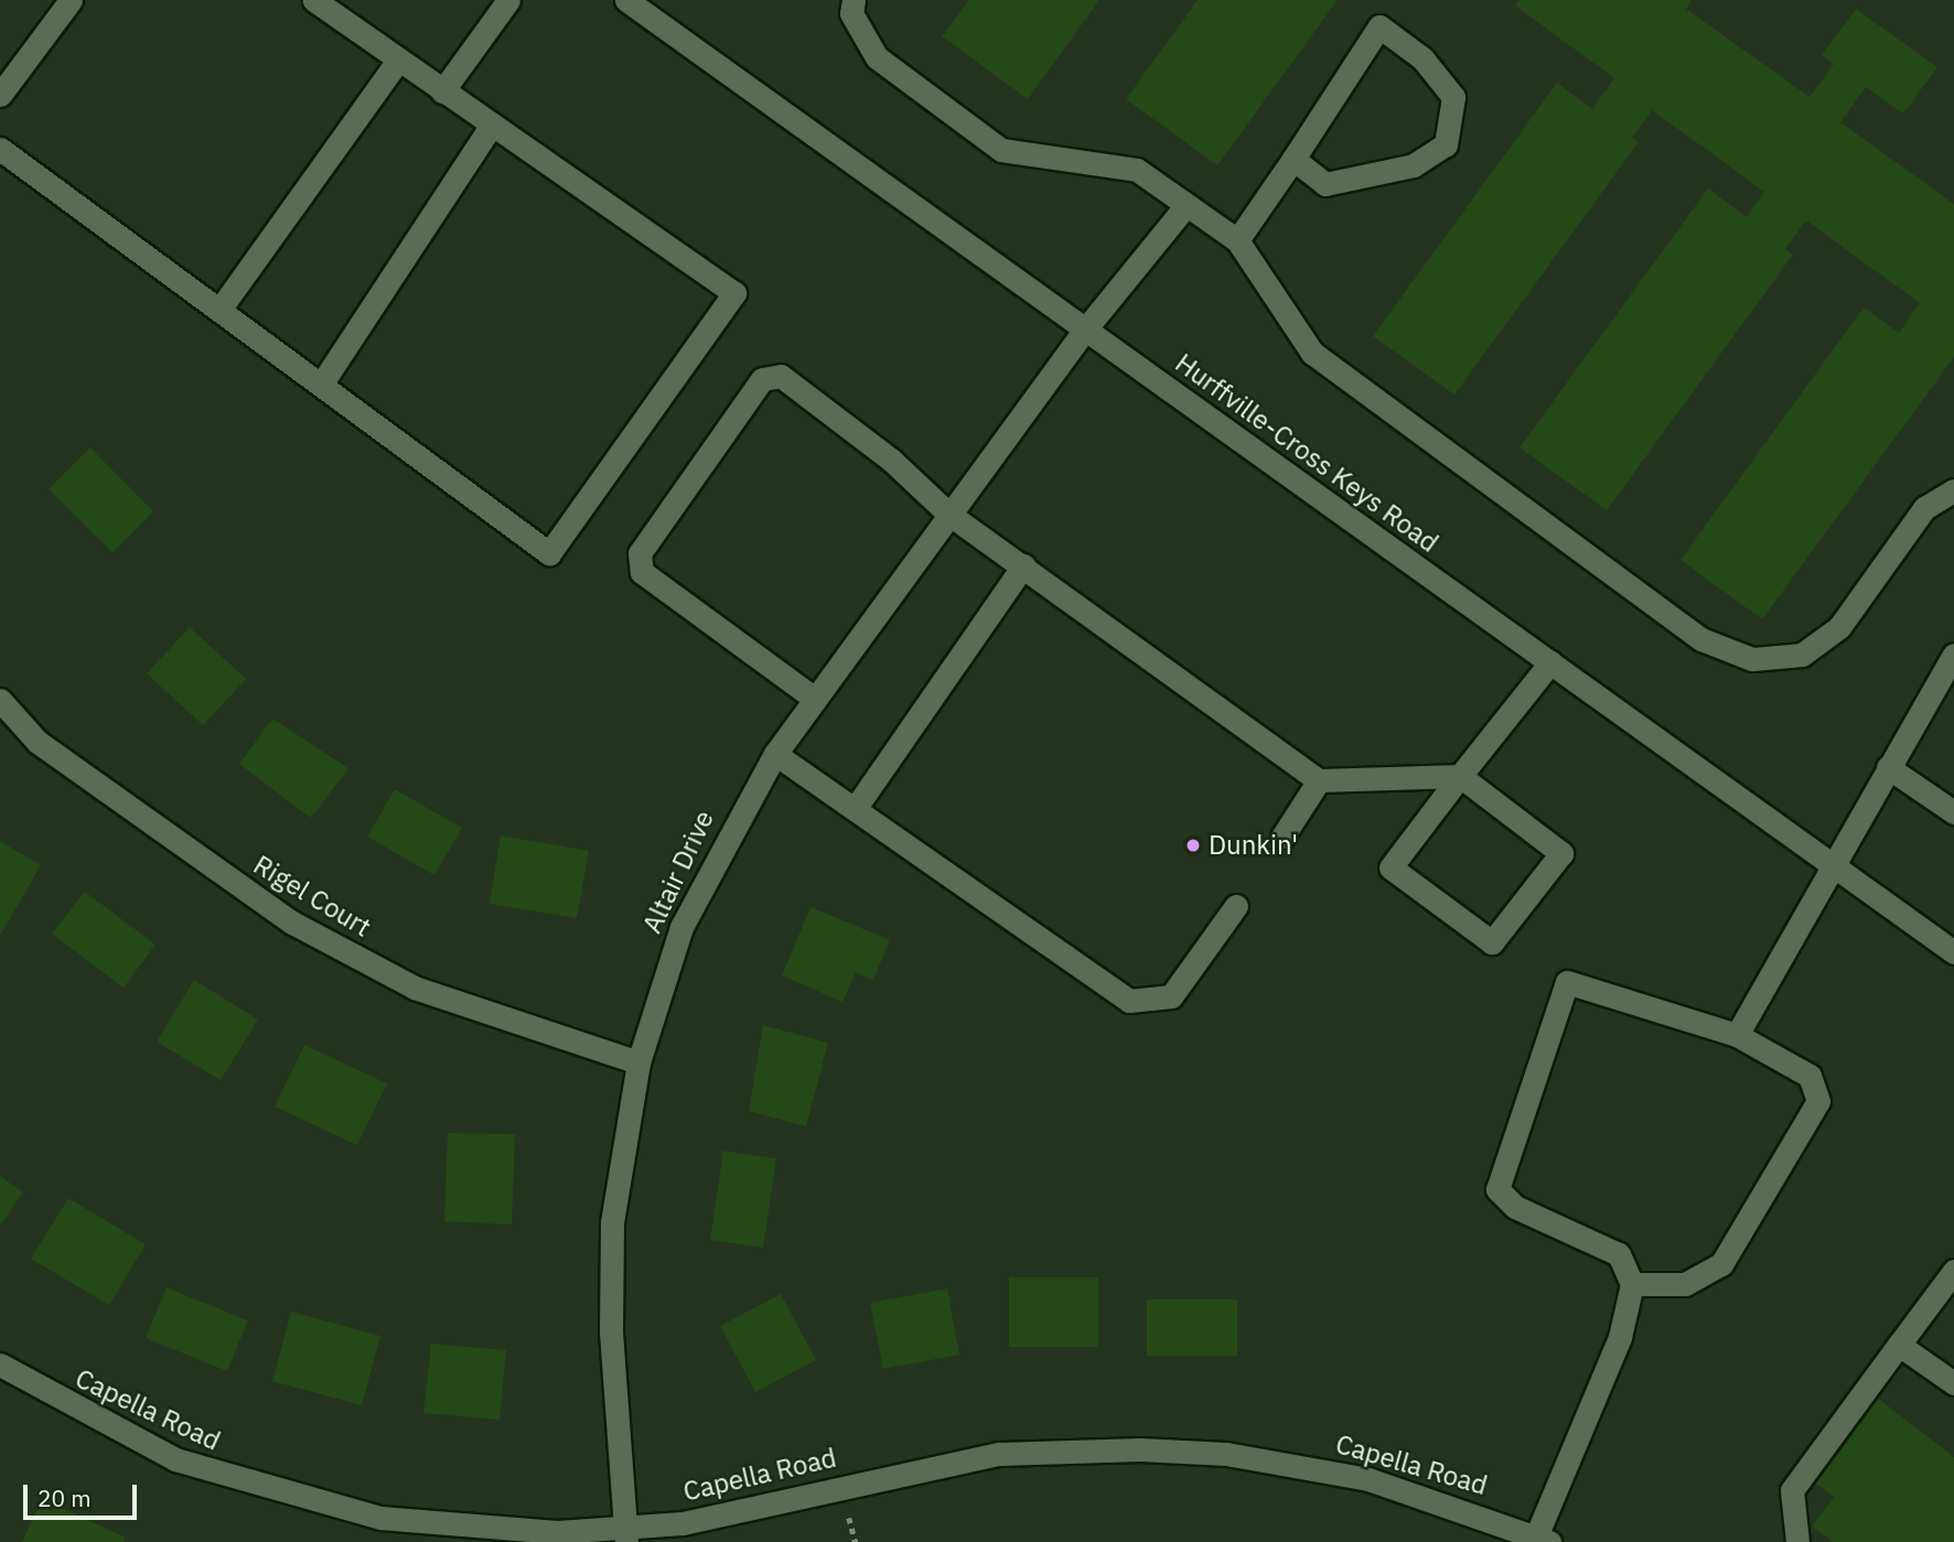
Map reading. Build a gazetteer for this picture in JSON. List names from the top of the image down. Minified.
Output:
{"streets":{"street":["Hurffville-Cross Keys Road","Altair Drive","Rigel Court","Capella Road"]},"crossings":[["Hurffville-Cross Keys Road","Altair Drive"],["Altair Drive","Rigel Court"],["Altair Drive","Capella Road"]],"places":["Dunkin'"],"scale_bar":"20 m"}
